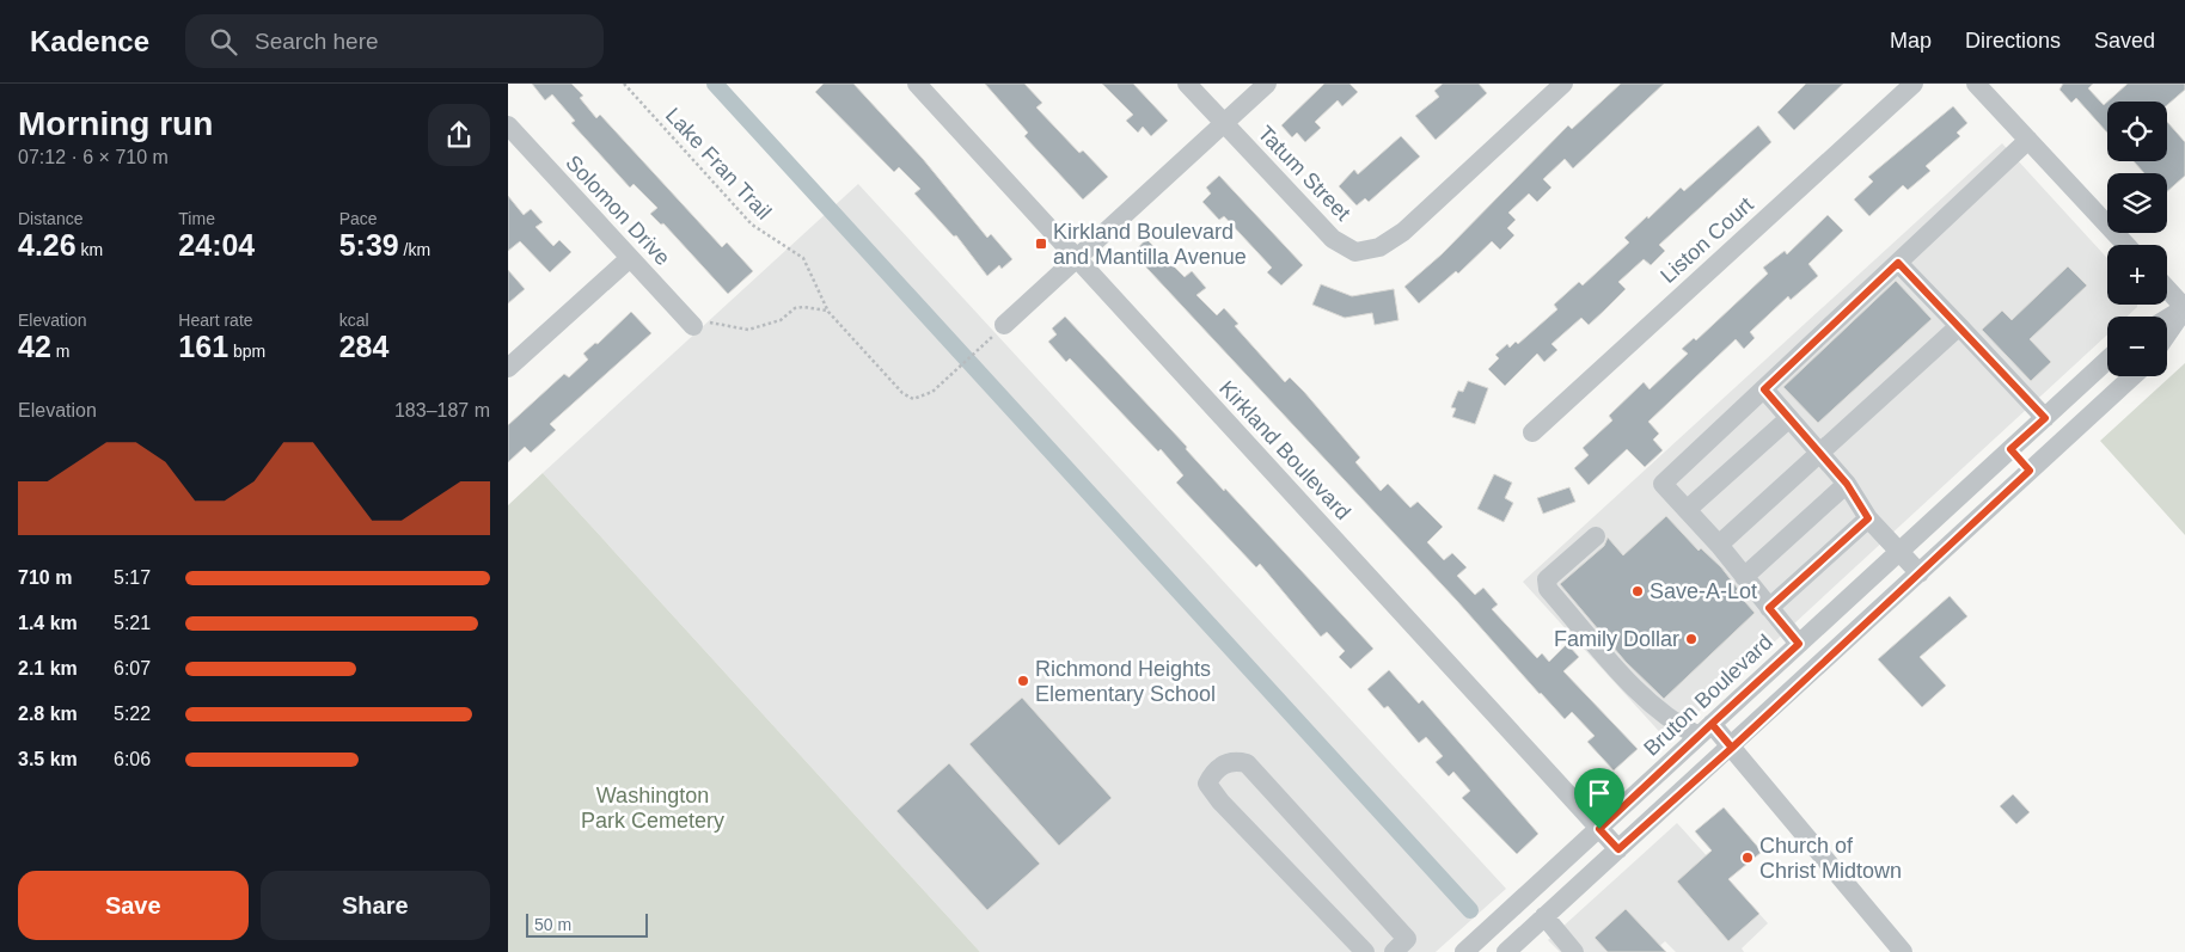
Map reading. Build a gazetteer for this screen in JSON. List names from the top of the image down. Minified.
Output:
{"streets":{"street":["Tatum Street","Solomon Drive","Liston Court","Kirkland Boulevard","Bruton Boulevard"],"path":["Lake Fran Trail"]},"crossings":[["Kirkland Boulevard","Bruton Boulevard"]],"parks":["Washington Park Cemetery"],"places":{"transit":["Kirkland Boulevard and Mantilla Avenue"],"other":["Save-A-Lot","Family Dollar","Richmond Heights Elementary School","Church of Christ Midtown"]},"scale_bar":"50 m","page":{"header":"Kadence","search":"Search here","nav":["Map","Directions","Saved"],"heading":["Morning run","07:12 · 6 × 710 m"],"map_buttons":["+","−"],"stats":[["Distance","4.26 km"],["Time","24:04"],["Pace","5:39 /km"],["Elevation","42 m"],["Heart rate","161 bpm"],["kcal","284"]],"chart":["Elevation","183–187 m"],"list":[{"name":"710 m","note":"5:17"},{"name":"1.4 km","note":"5:21"},{"name":"2.1 km","note":"6:07"},{"name":"2.8 km","note":"5:22"},{"name":"3.5 km","note":"6:06"}],"buttons":["Save","Share"],"scale":"50 m"}}
